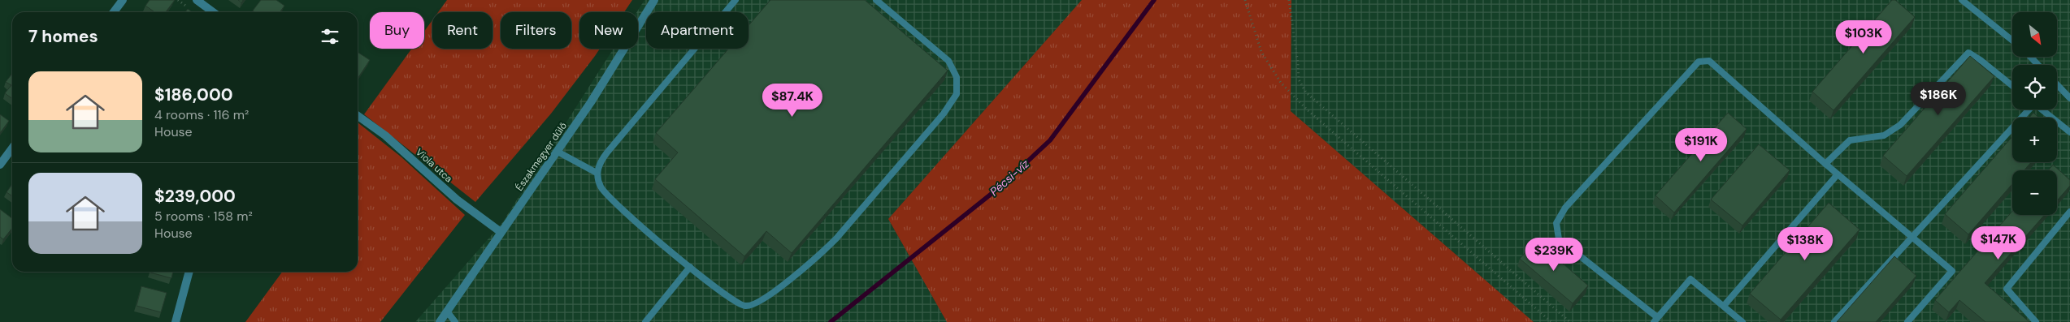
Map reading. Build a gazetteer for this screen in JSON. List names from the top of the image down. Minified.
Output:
{"streets":{"street":["Északmegyer dűlő","Viola utca"]},"crossings":[["Északmegyer dűlő","Viola utca"]],"water":["Pécsi-víz"],"north":"bottom right","page":{"map_buttons":["+","−"],"chip":["Buy","Rent","Filters","New","Apartment"],"heading":"7 homes","price":["$103K","$186K","$87.4K","$191K","$147K","$138K","$239K"],"list":[{"name":"$186,000","note":"4 rooms · 116 m² · House"},{"name":"$239,000","note":"5 rooms · 158 m² · House"}]}}
